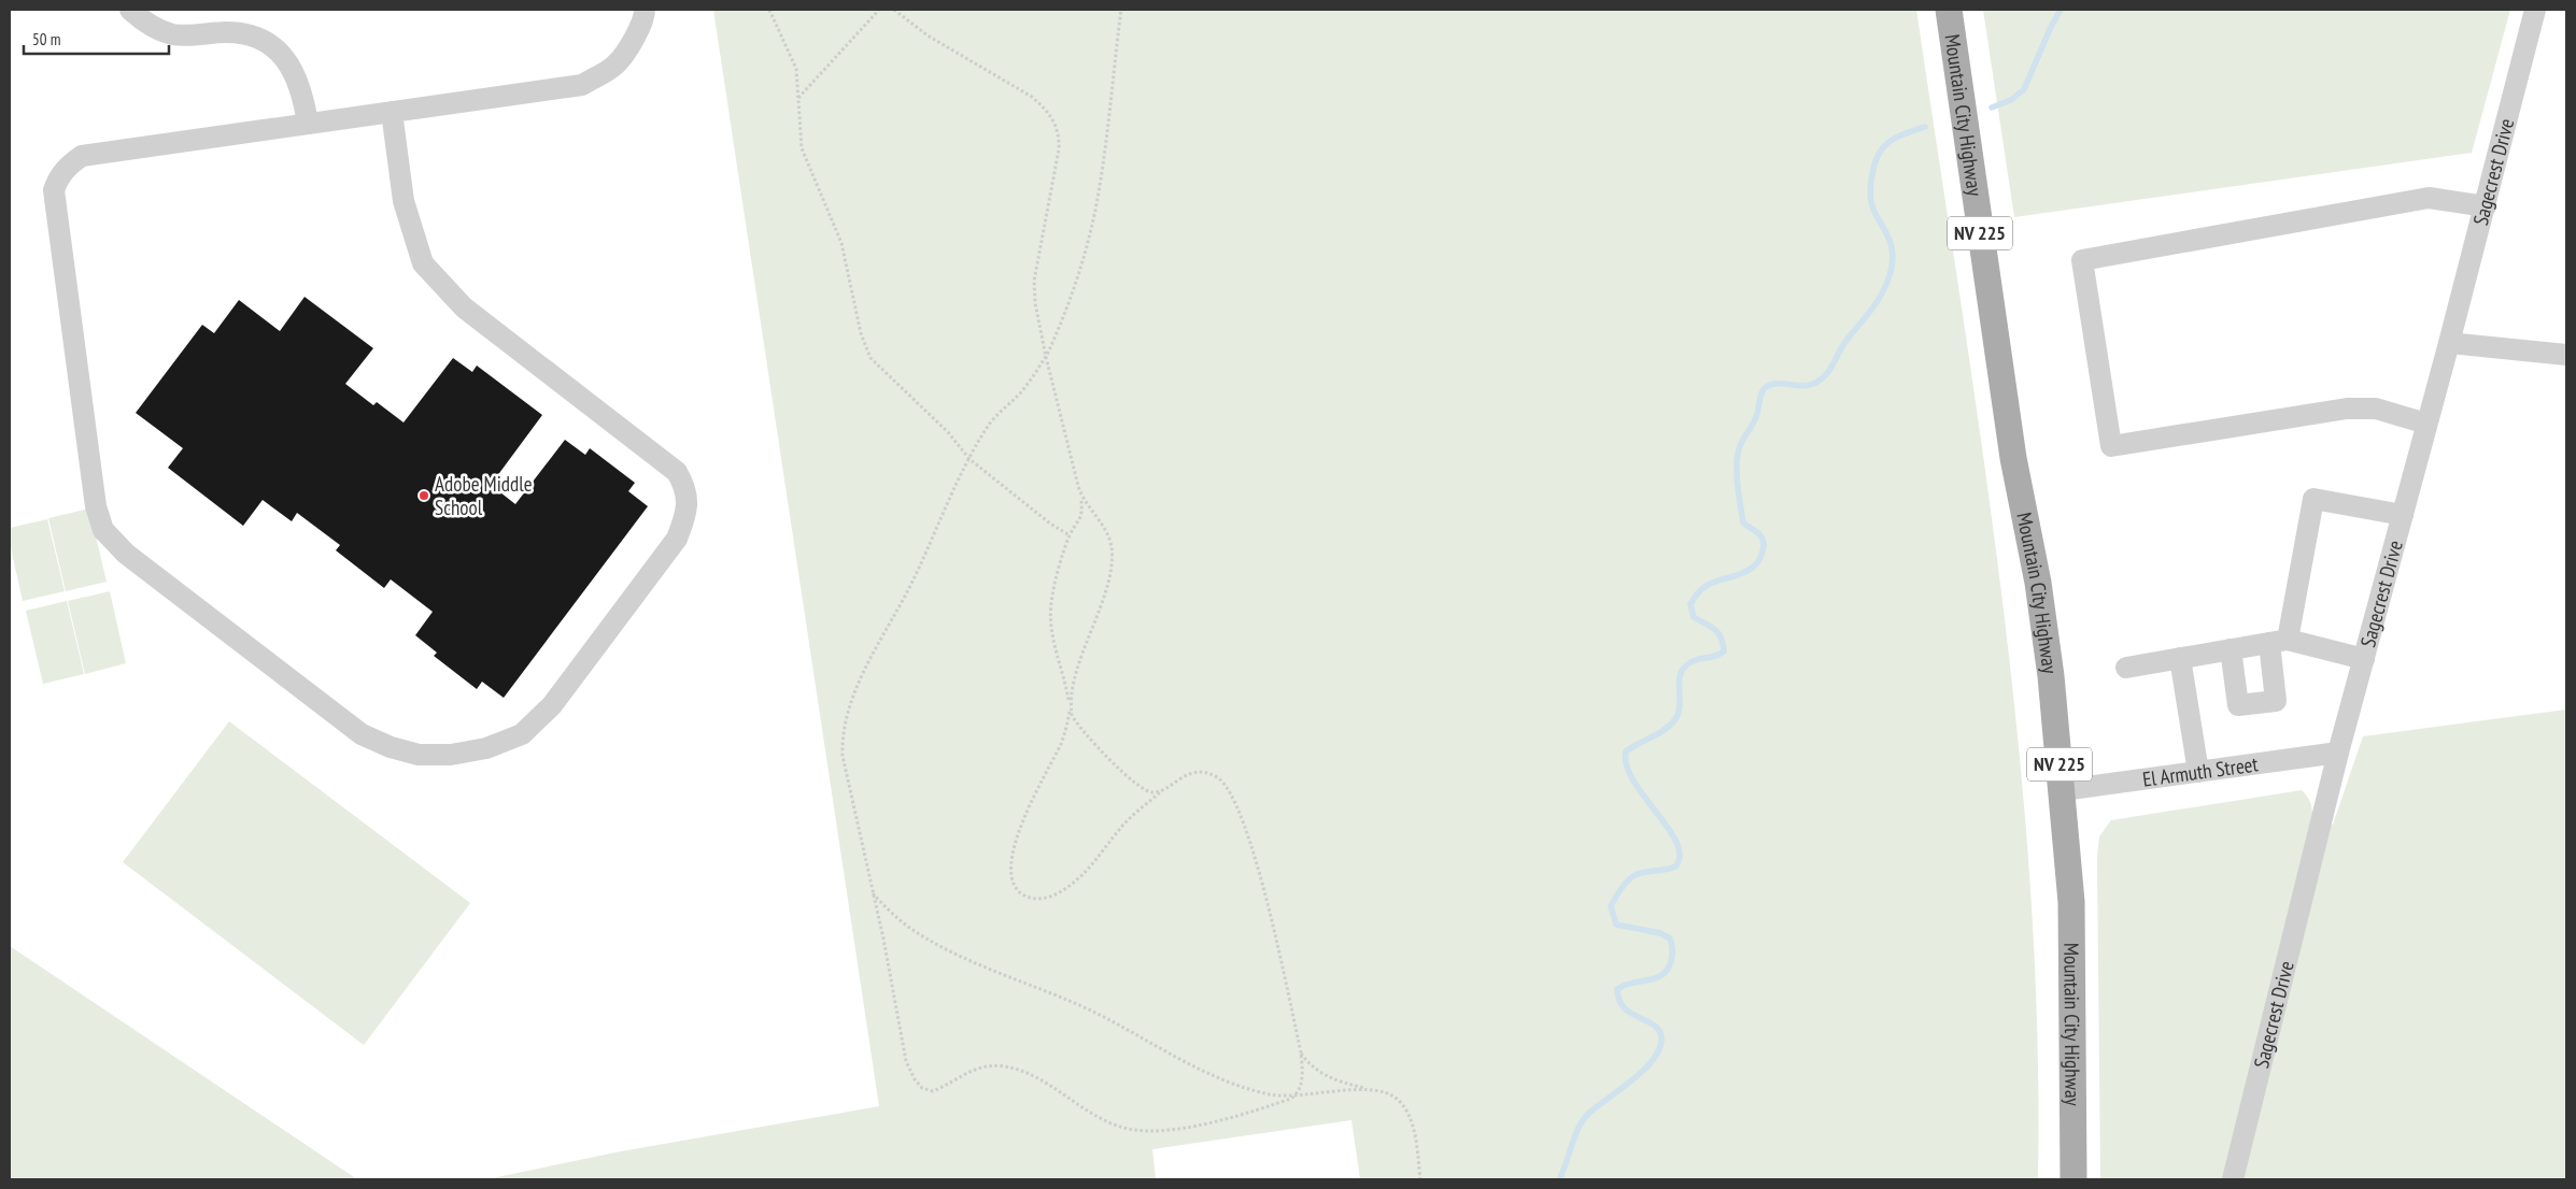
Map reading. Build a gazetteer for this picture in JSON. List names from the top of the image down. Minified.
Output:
{"streets":{"main road":["Mountain City Highway","NV 225"],"street":["Sagecrest Drive","El Armuth Street"]},"crossings":[["Mountain City Highway","El Armuth Street"],["Sagecrest Drive","El Armuth Street"]],"places":["Adobe Middle School"],"scale_bar":"50 m"}
